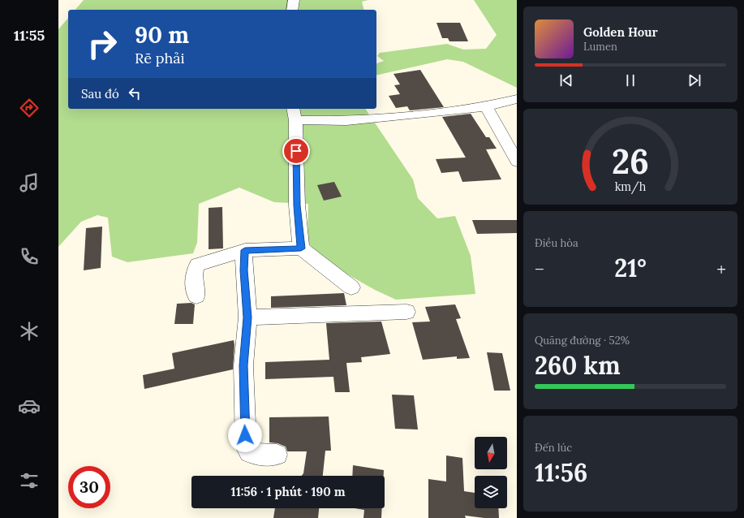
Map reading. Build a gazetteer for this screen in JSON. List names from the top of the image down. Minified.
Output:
{"north":"bottom","page":{"tabs":"11:55","turn":["90 m","Rẽ phải"],"song":["Golden Hour","Lumen"],"then":"Sau đó","tile":["Điều hòa",["Quãng đường · 52%","260 km"],["Đến lúc","11:56"]],"heat":["−","21°","+"],"limit":"30","trip":"11:56 · 1 phút · 190 m","gauge":["26","km/h"]}}
